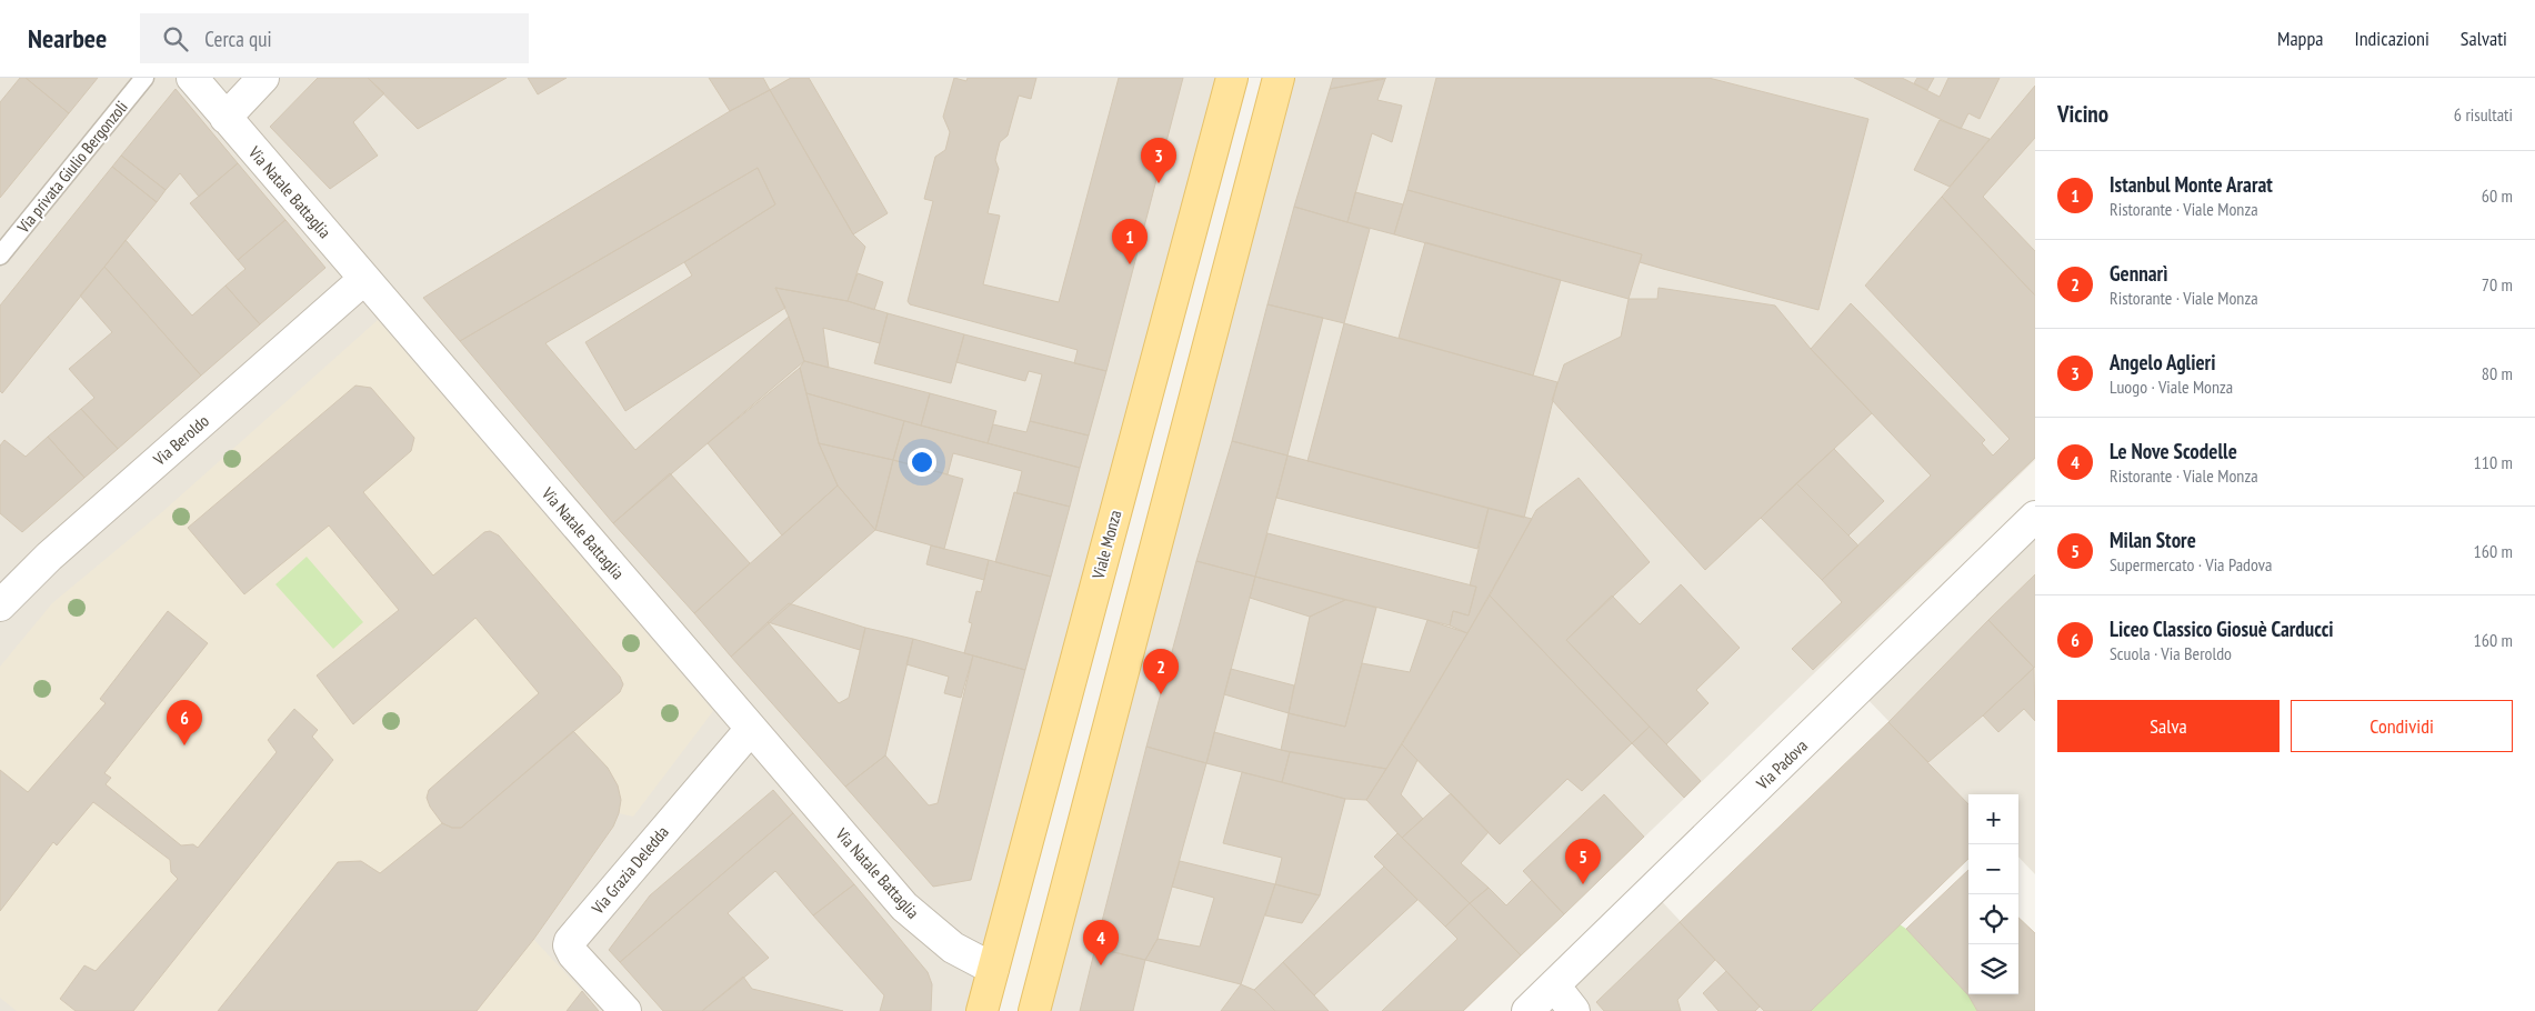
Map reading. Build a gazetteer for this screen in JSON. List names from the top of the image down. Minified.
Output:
{"streets":{"main road":["Viale Monza"],"street":["Via Natale Battaglia","Via Beroldo","Via Padova","Via Grazia Deledda"],"lane":["Via privata Giulio Bergonzoli"]},"crossings":[["Via Natale Battaglia","Via Beroldo"],["Via Natale Battaglia","Viale Monza"],["Via Natale Battaglia","Via Grazia Deledda"]],"page":{"header":"Nearbee","search":"Cerca qui","nav":["Mappa","Indicazioni","Salvati"],"heading":["Vicino","6 risultati"],"pins":["3","1","2","6","5","4"],"list":[{"mark":"1","name":"Istanbul Monte Ararat","note":"Ristorante · Viale Monza","value":"60 m"},{"mark":"2","name":"Gennarì","note":"Ristorante · Viale Monza","value":"70 m"},{"mark":"3","name":"Angelo Aglieri","note":"Luogo · Viale Monza","value":"80 m"},{"mark":"4","name":"Le Nove Scodelle","note":"Ristorante · Viale Monza","value":"110 m"},{"mark":"5","name":"Milan Store","note":"Supermercato · Via Padova","value":"160 m"},{"mark":"6","name":"Liceo Classico Giosuè Carducci","note":"Scuola · Via Beroldo","value":"160 m"}],"buttons":["Salva","Condividi"],"map_buttons":["+","−"]}}
